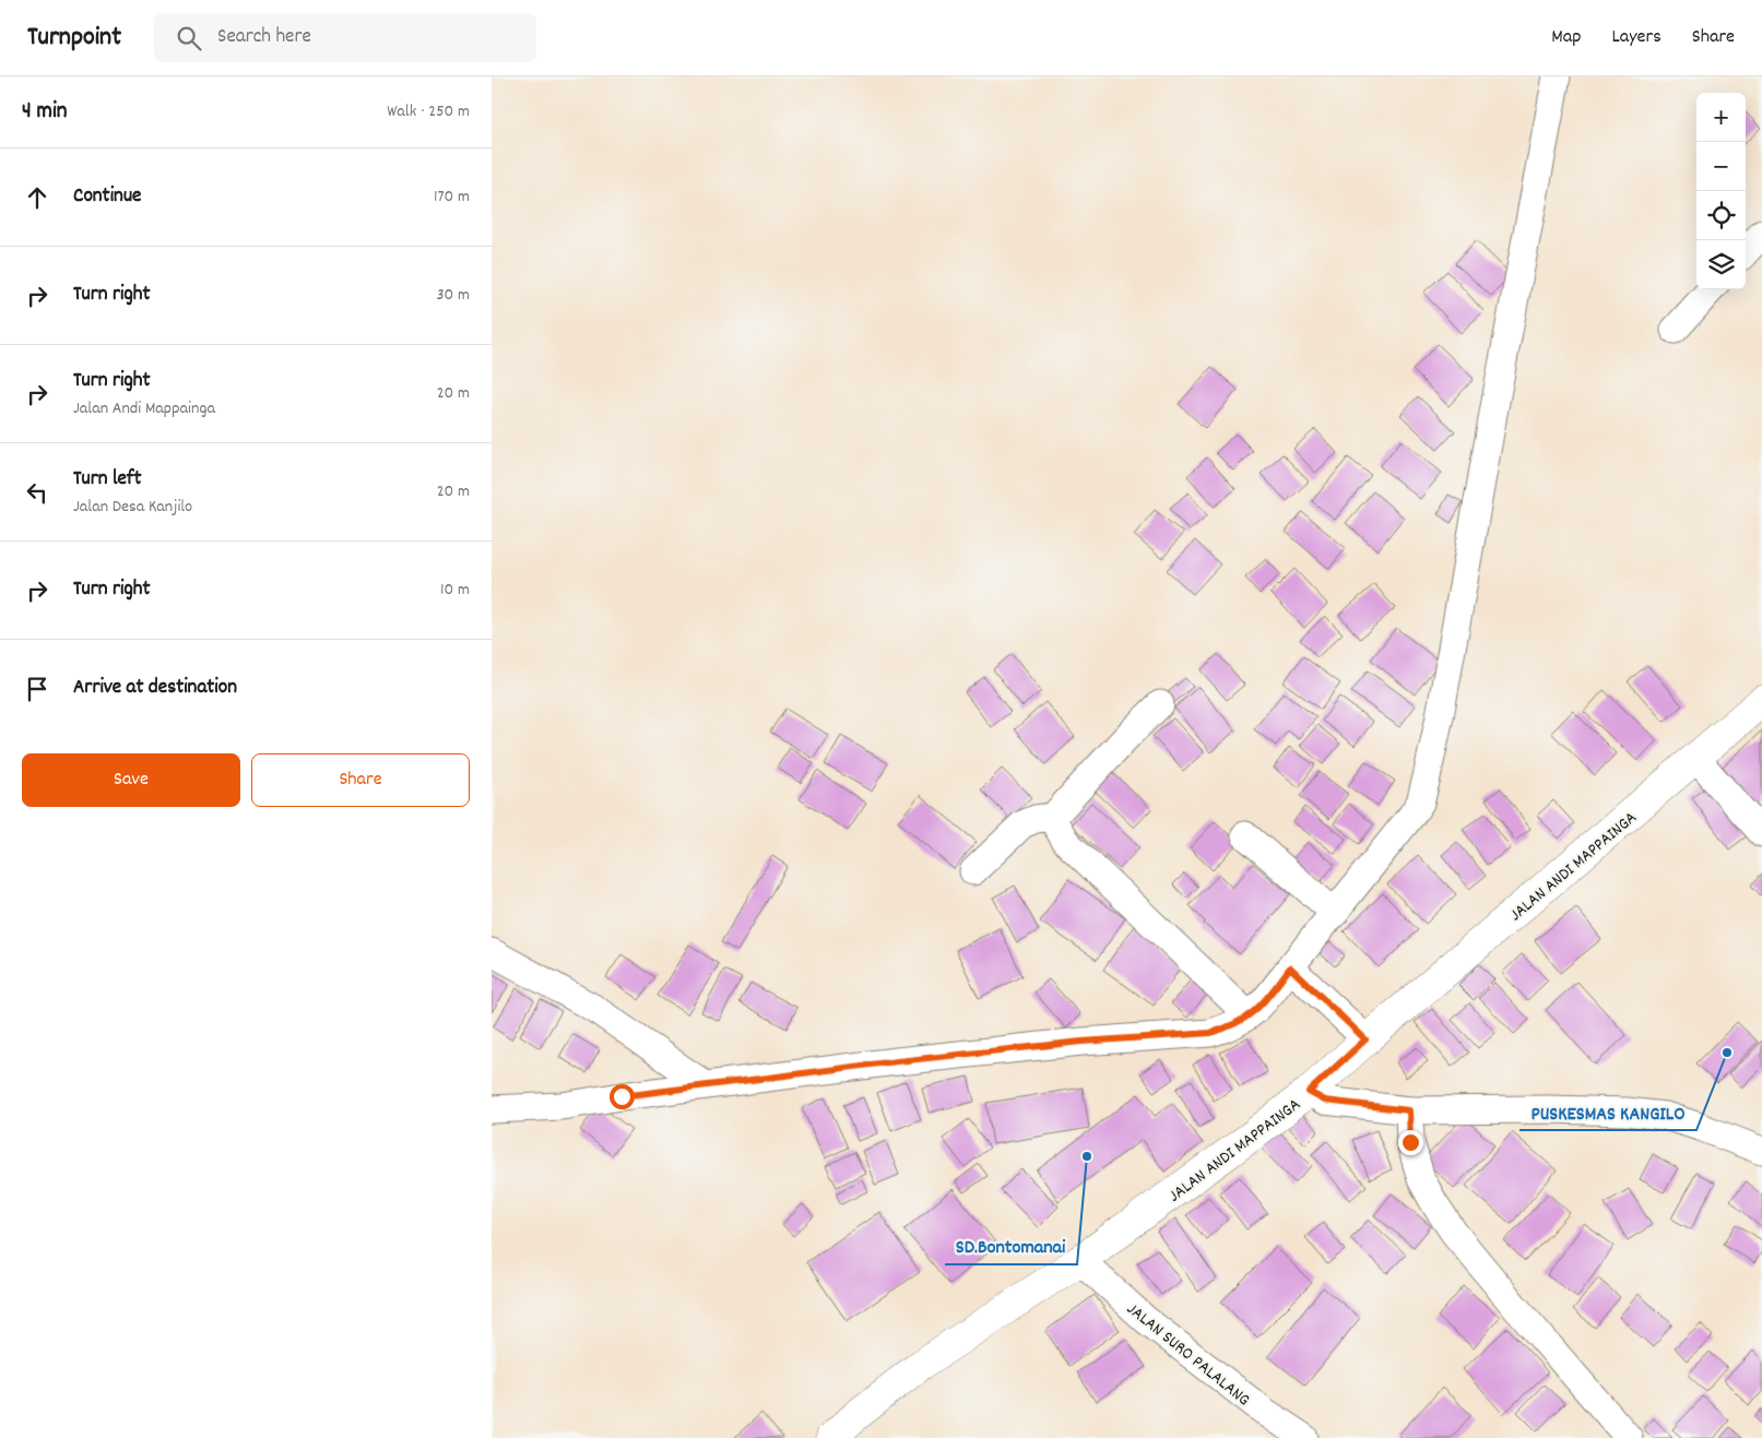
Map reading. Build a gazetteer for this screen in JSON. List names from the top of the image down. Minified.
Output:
{"streets":{"main road":["JALAN ANDI MAPPAINGA"],"street":["JALAN SURO PALALANG"]},"crossings":[["JALAN ANDI MAPPAINGA","JALAN SURO PALALANG"]],"places":["PUSKESMAS KANGILO","SD.Bontomanai"],"page":{"header":"Turnpoint","search":"Search here","nav":["Map","Layers","Share"],"heading":["4 min","Walk · 250 m"],"map_buttons":["+","−"],"list":[["Continue","170 m"],["Turn right","30 m"],["Turn right","Jalan Andi Mappainga","20 m"],["Turn left","Jalan Desa Kanjilo","20 m"],["Turn right","10 m"],"Arrive at destination"],"buttons":["Save","Share"]}}
